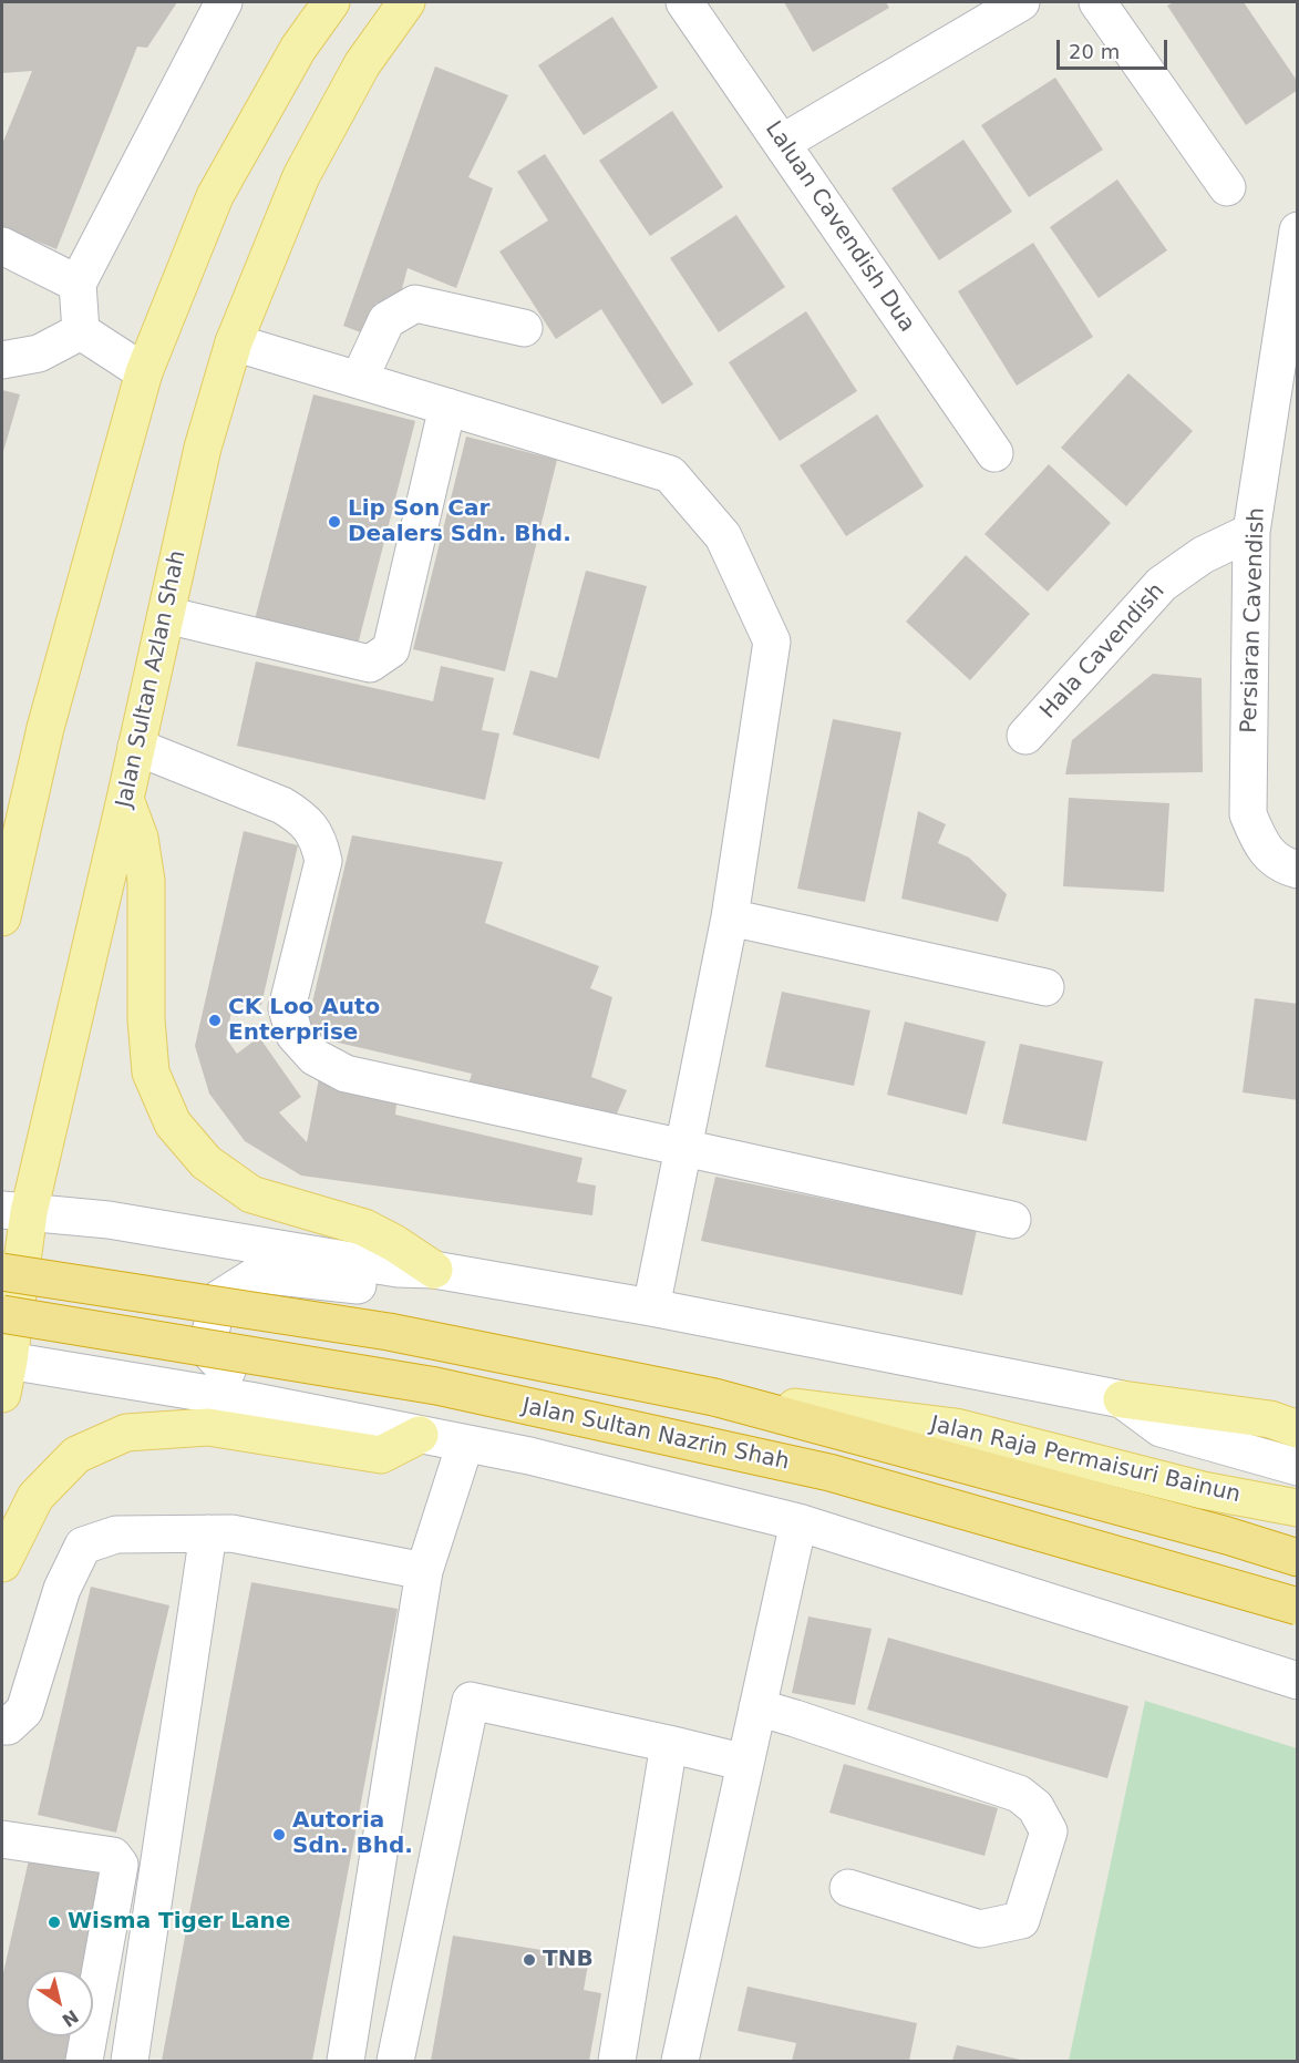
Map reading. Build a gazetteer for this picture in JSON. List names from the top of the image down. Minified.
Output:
{"streets":{"highway":["Jalan Sultan Nazrin Shah"],"main road":["Jalan Sultan Azlan Shah","Jalan Raja Permaisuri Bainun"],"street":["Laluan Cavendish Dua","Persiaran Cavendish","Hala Cavendish"]},"crossings":[["Persiaran Cavendish","Hala Cavendish"],["Jalan Sultan Nazrin Shah","Jalan Raja Permaisuri Bainun"]],"places":["Lip Son Car Dealers Sdn. Bhd.","CK Loo Auto Enterprise","Autoria Sdn. Bhd.","Wisma Tiger Lane","TNB"],"scale_bar":"20 m","north":"bottom right"}
